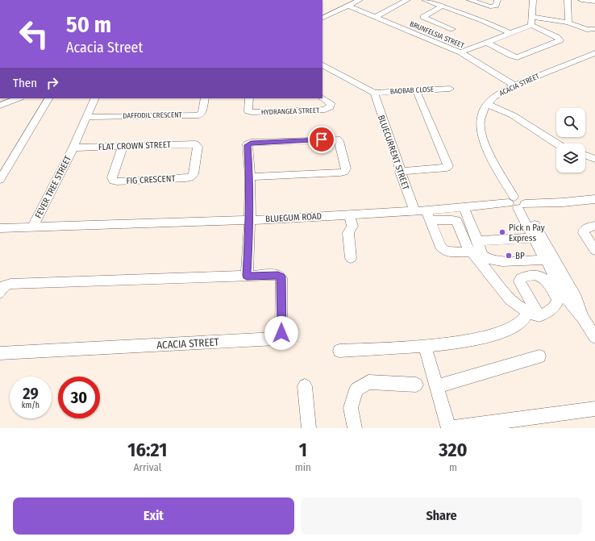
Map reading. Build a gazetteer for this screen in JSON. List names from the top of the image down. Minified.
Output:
{"streets":{"street":["BRUNFELSIA STREET","ACACIA STREET","BAOBAB CLOSE","HYDRANGEA STREET","DAFFODIL CRESCENT","FLAT CROWN STREET","BLUECURRENT STREET","FIG CRESCENT","FEVER TREE STREET","BLUEGUM ROAD"]},"crossings":[["BRUNFELSIA STREET","ACACIA STREET"],["ACACIA STREET","BLUEGUM ROAD"],["BAOBAB CLOSE","BLUECURRENT STREET"],["DAFFODIL CRESCENT","FEVER TREE STREET"],["FLAT CROWN STREET","FIG CRESCENT"],["FLAT CROWN STREET","FEVER TREE STREET"],["BLUECURRENT STREET","BLUEGUM ROAD"],["FEVER TREE STREET","BLUEGUM ROAD"]],"places":["Pick n Pay Express","BP"],"page":{"turn":["50 m","Acacia Street"],"then":"Then","speed":"29 km/h","limit":"30","eta":["16:21","Arrival","1","min","320","m"],"buttons":["Exit","Share"]}}
